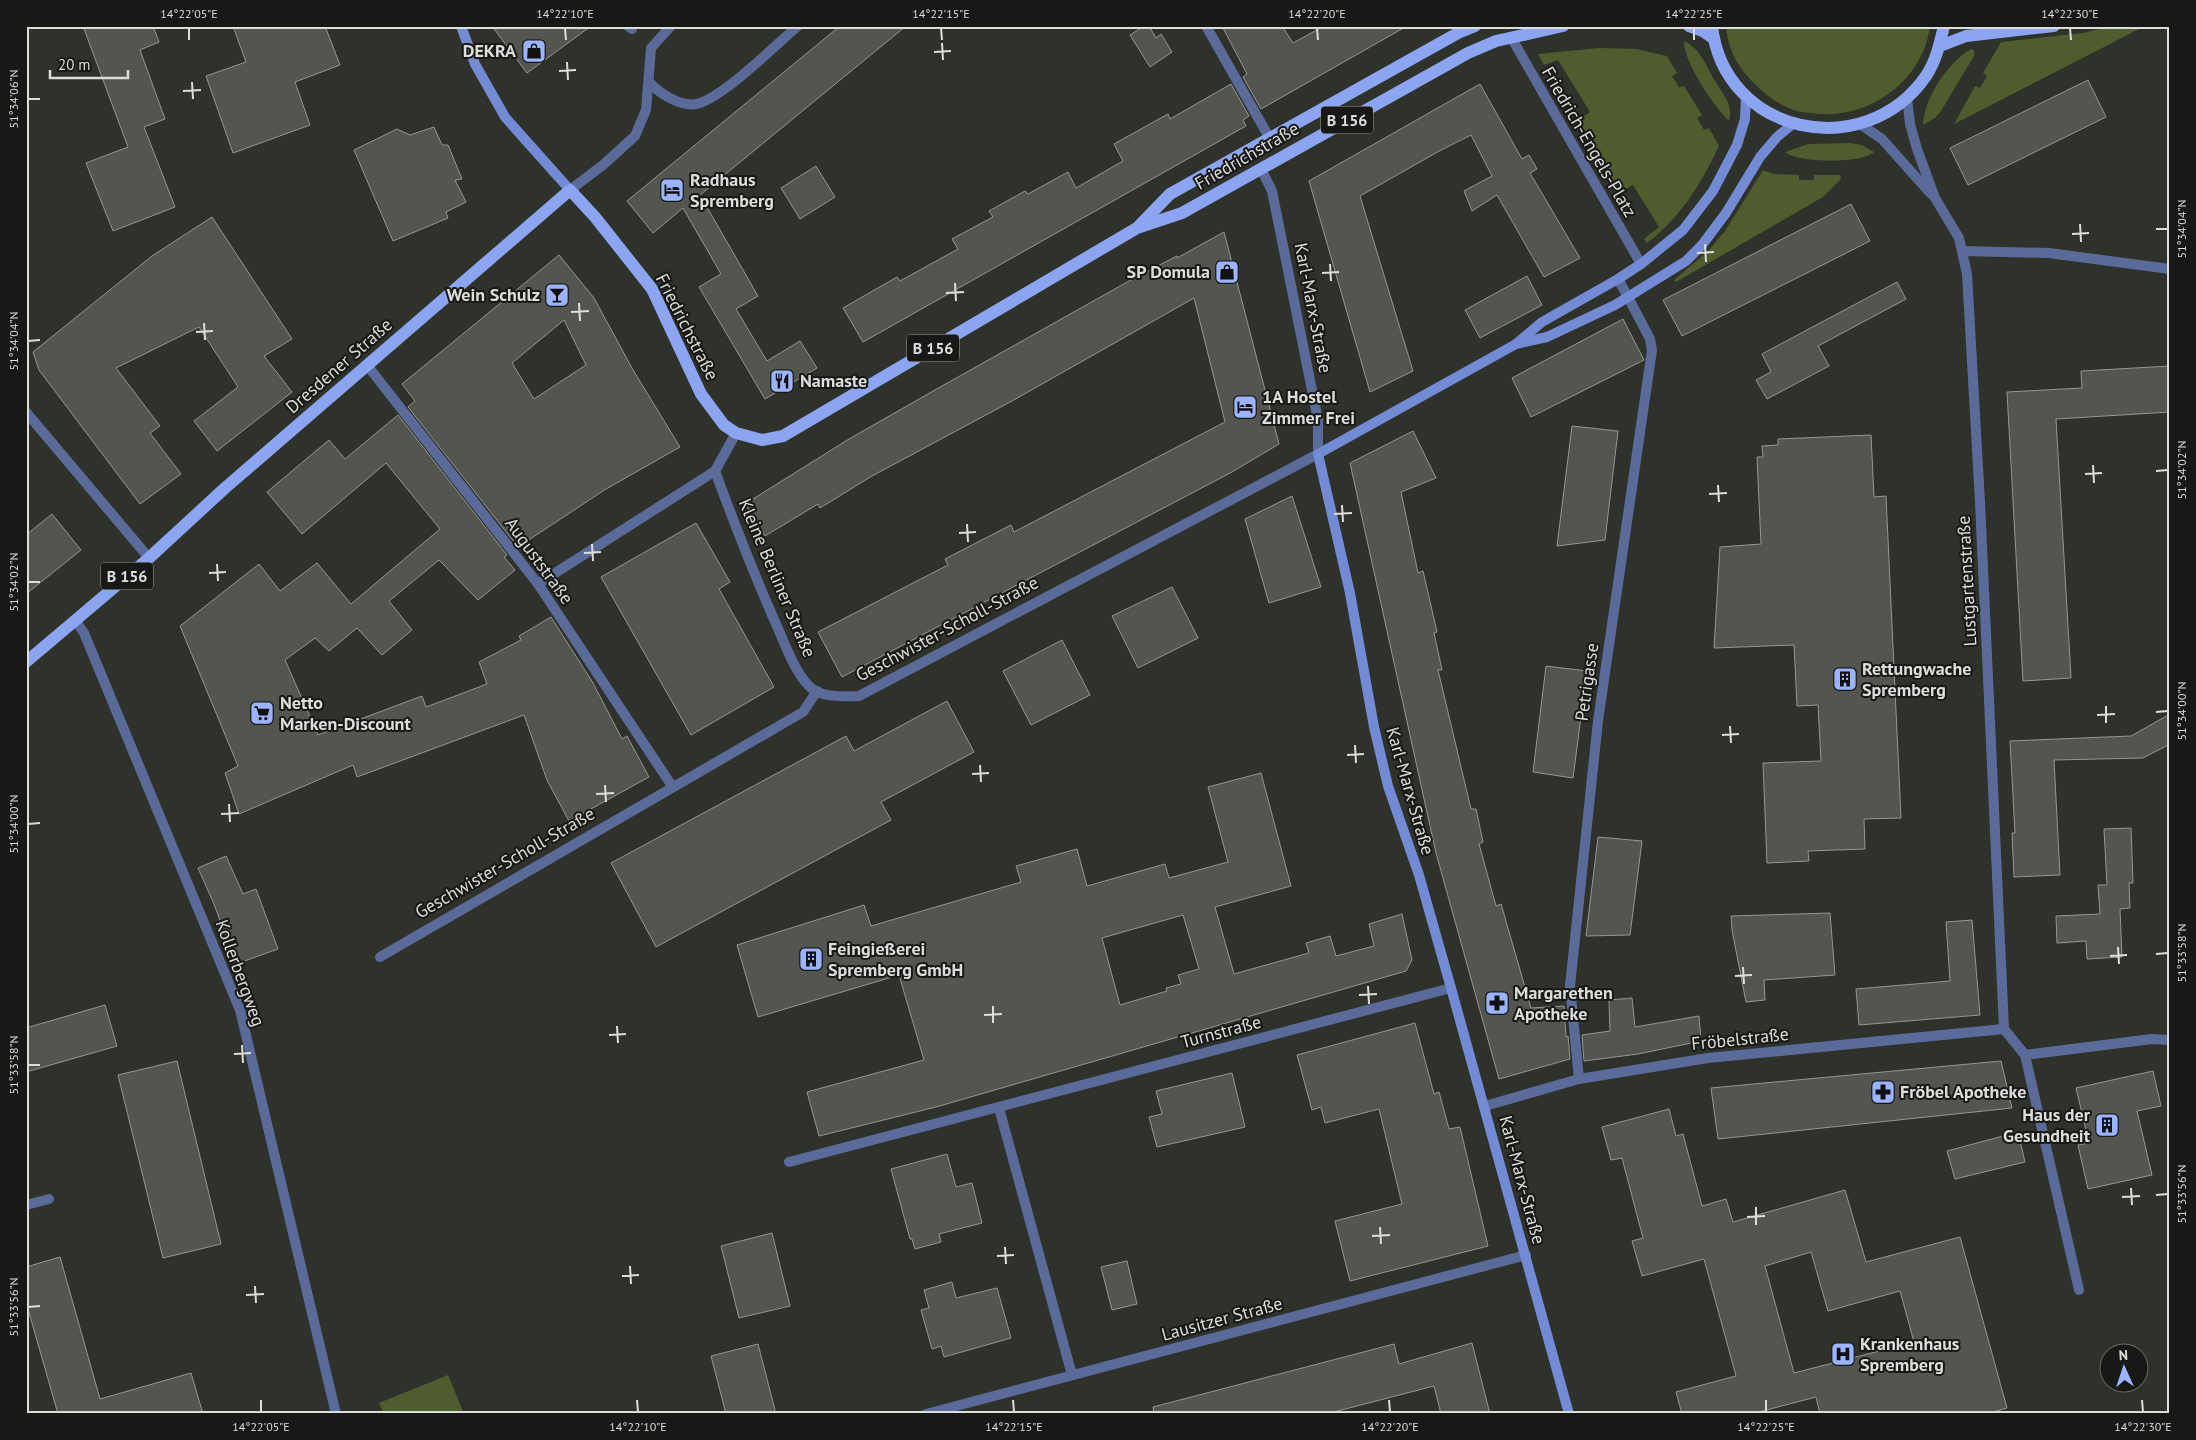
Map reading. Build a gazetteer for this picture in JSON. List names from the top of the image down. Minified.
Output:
{"streets":{"main road":["B 156","Friedrichstraße","Karl-Marx-Straße","Dresdener Straße","Geschwister-Scholl-Straße"],"street":["Friedrich-Engels-Platz","Auguststraße","Kleine Berliner Straße","Lustgartenstraße","Petrigasse","Kollerbergweg","Turnstraße","Fröbelstraße","Lausitzer Straße"]},"crossings":[["Friedrich-Engels-Platz","Friedrichstraße"],["Friedrich-Engels-Platz","Geschwister-Scholl-Straße"],["Friedrichstraße","Karl-Marx-Straße"],["Friedrichstraße","Dresdener Straße"],["Karl-Marx-Straße","Geschwister-Scholl-Straße"],["Karl-Marx-Straße","Turnstraße"],["Karl-Marx-Straße","Fröbelstraße"],["Karl-Marx-Straße","Lausitzer Straße"],["Dresdener Straße","Auguststraße"],["Dresdener Straße","Kollerbergweg"],["Auguststraße","Geschwister-Scholl-Straße"],["Kleine Berliner Straße","Geschwister-Scholl-Straße"],["Lustgartenstraße","Fröbelstraße"],["Geschwister-Scholl-Straße","Petrigasse"],["Petrigasse","Fröbelstraße"]],"places":{"shop":["DEKRA","SP Domula"],"hotel":["Radhaus Spremberg","1A Hostel Zimmer Frei"],"bar":["Wein Schulz"],"restaurant":["Namaste"],"building":["Rettungwache Spremberg","Feingießerei Spremberg GmbH","Haus der Gesundheit"],"supermarket":["Netto Marken-Discount"],"pharmacy":["Margarethen Apotheke","Fröbel Apotheke"],"hospital":["Krankenhaus Spremberg"]},"scale_bar":"20 m","north":"top","coordinates":["14°22'05\"E","14°22'10\"E","14°22'15\"E","14°22'20\"E","14°22'25\"E","14°22'30\"E","51°34'06\"N","51°34'04\"N","51°34'02\"N","51°34'00\"N","51°33'58\"N","51°33'56\"N"]}
